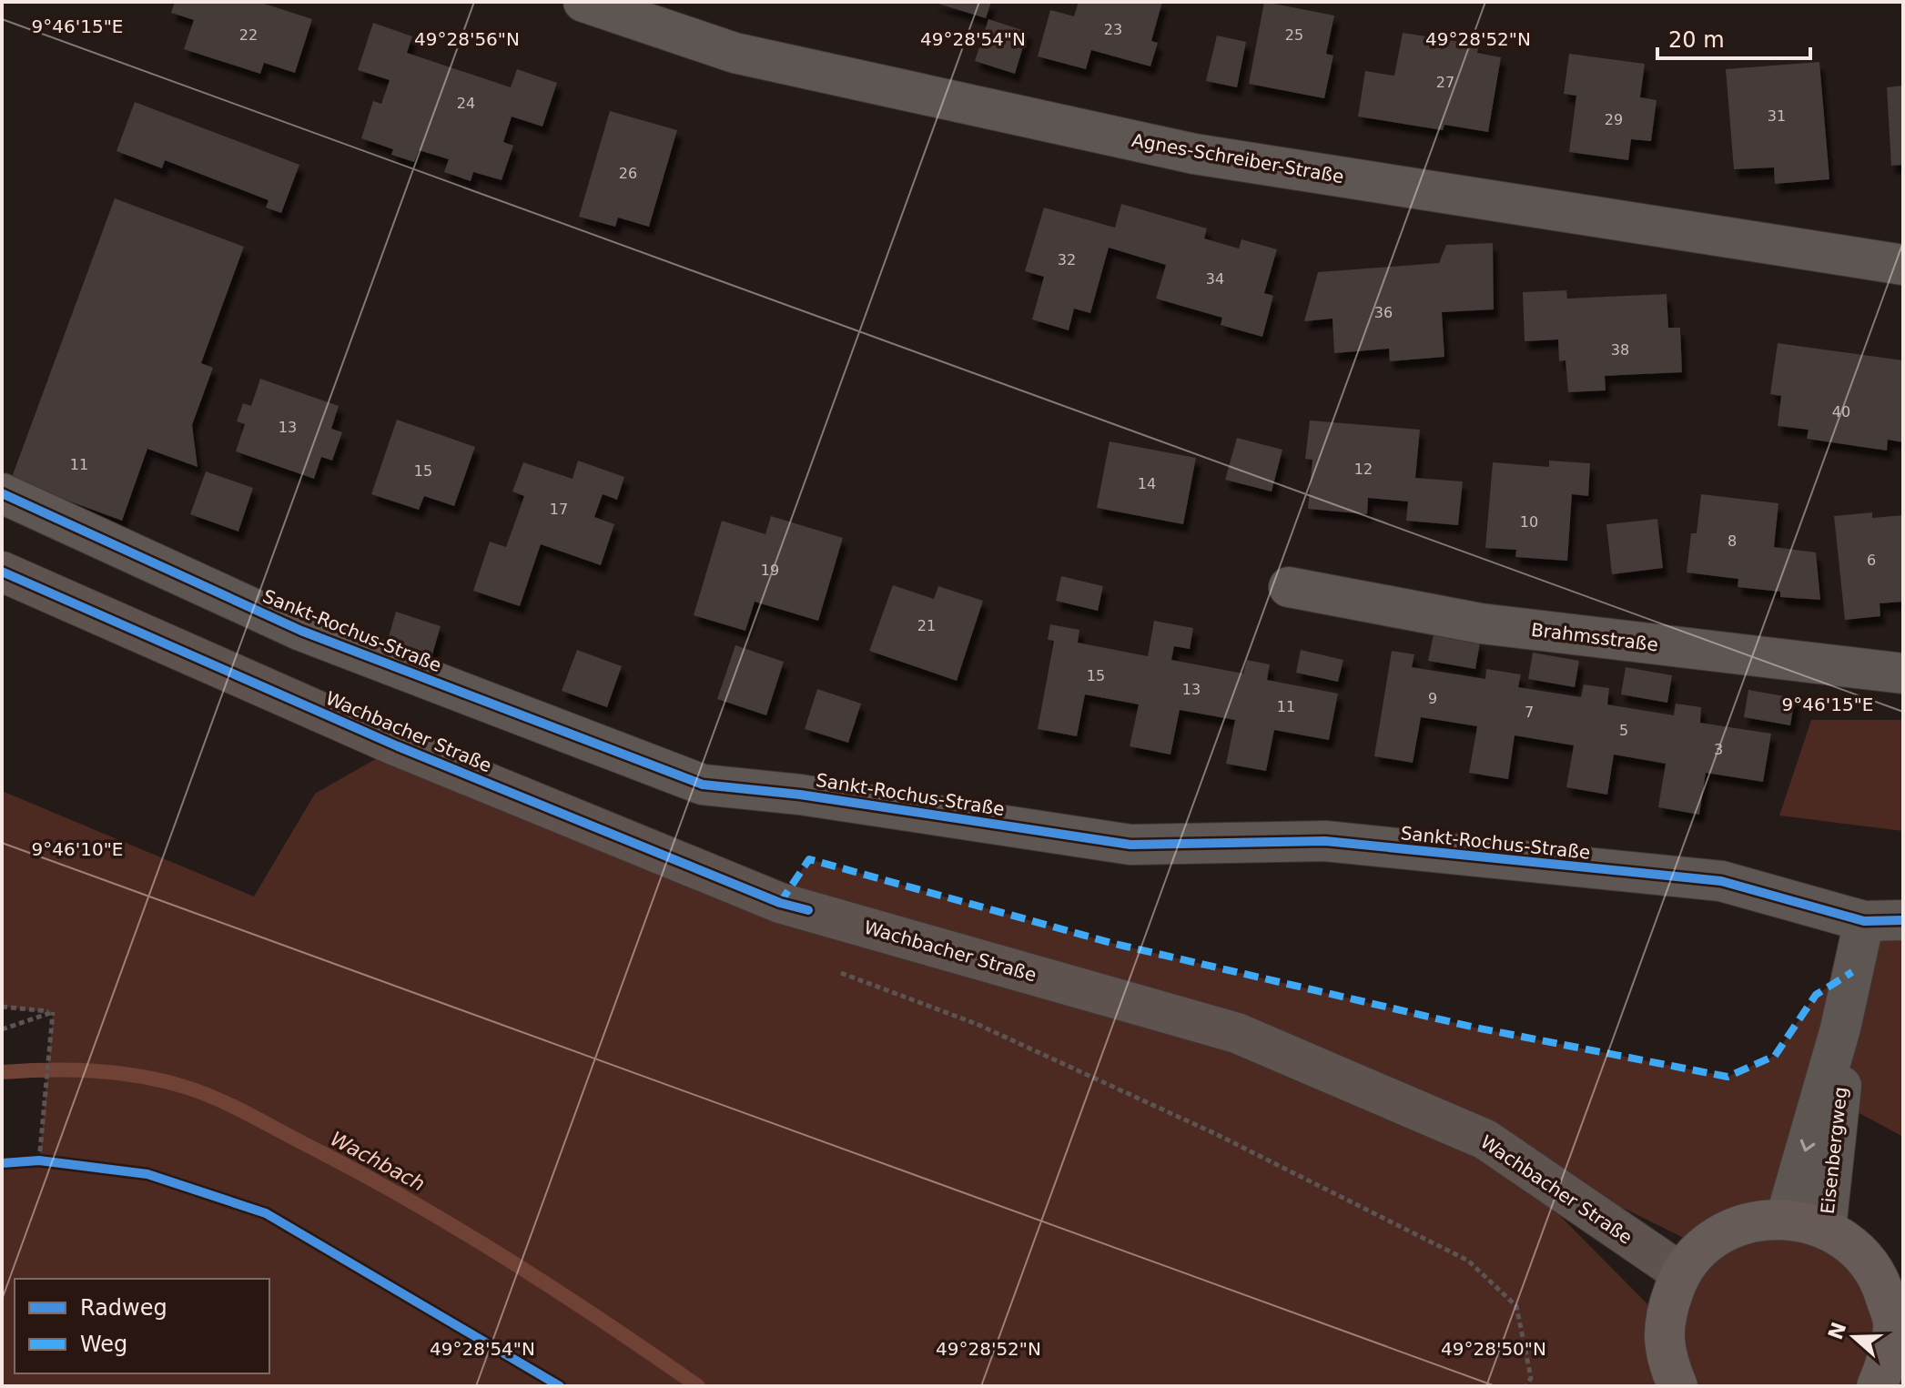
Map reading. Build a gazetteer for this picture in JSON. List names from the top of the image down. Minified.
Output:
{"streets":{"street":["Agnes-Schreiber-Straße","Sankt-Rochus-Straße","Brahmsstraße","Wachbacher Straße","Eisenbergweg"]},"crossings":[["Sankt-Rochus-Straße","Eisenbergweg"]],"water":["Wachbach"],"house_numbers":["23","22","25","27","24","31","29","26","32","34","36","38","40","13","11","12","15","14","17","10","8","6","19","21","15","13","9","11","7","5","3"],"legend":["Radweg","Weg"],"scale_bar":"20 m","north":"left","coordinates":["9°46'15\"E","49°28'56\"N","49°28'54\"N","49°28'52\"N","9°46'10\"E","49°28'50\"N"]}
